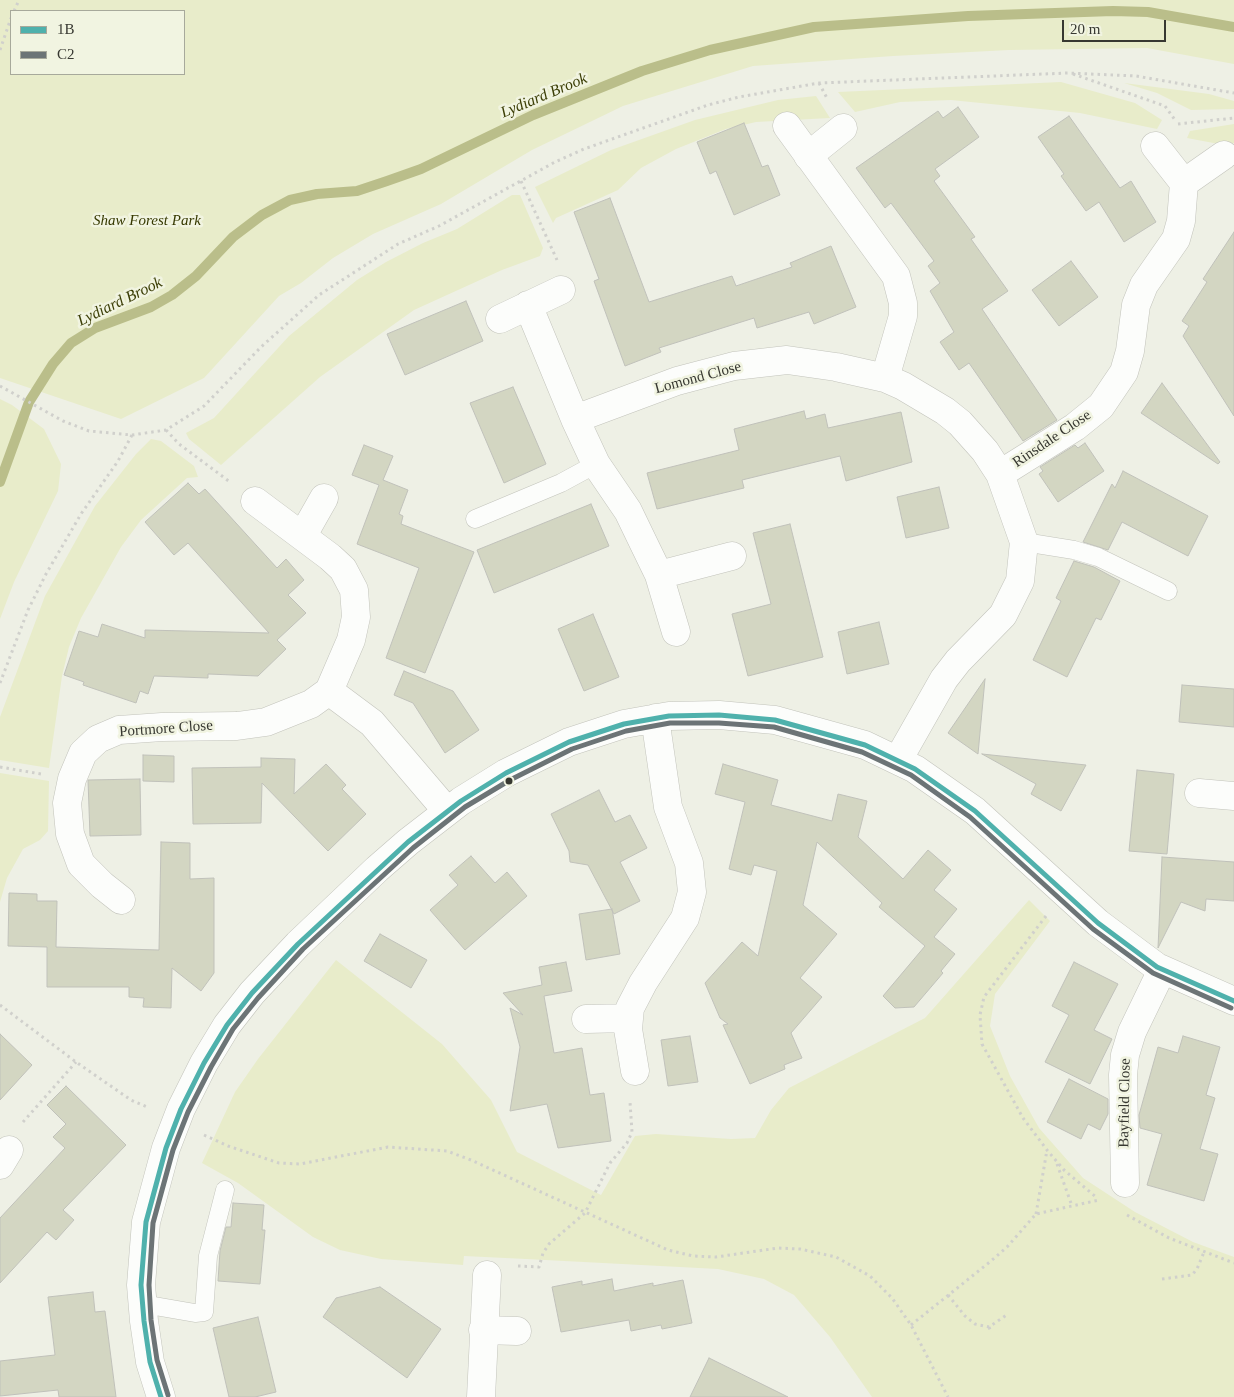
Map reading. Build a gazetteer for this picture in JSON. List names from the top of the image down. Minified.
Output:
{"streets":{"street":["Lomond Close","Rinsdale Close","Portmore Close","Bayfield Close"]},"crossings":[["Lomond Close","Rinsdale Close"]],"water":["Lydiard Brook"],"parks":["Shaw Forest Park"],"lines":["transit line 1B","transit line C2"],"legend":["1B","C2"],"scale_bar":"20 m"}
